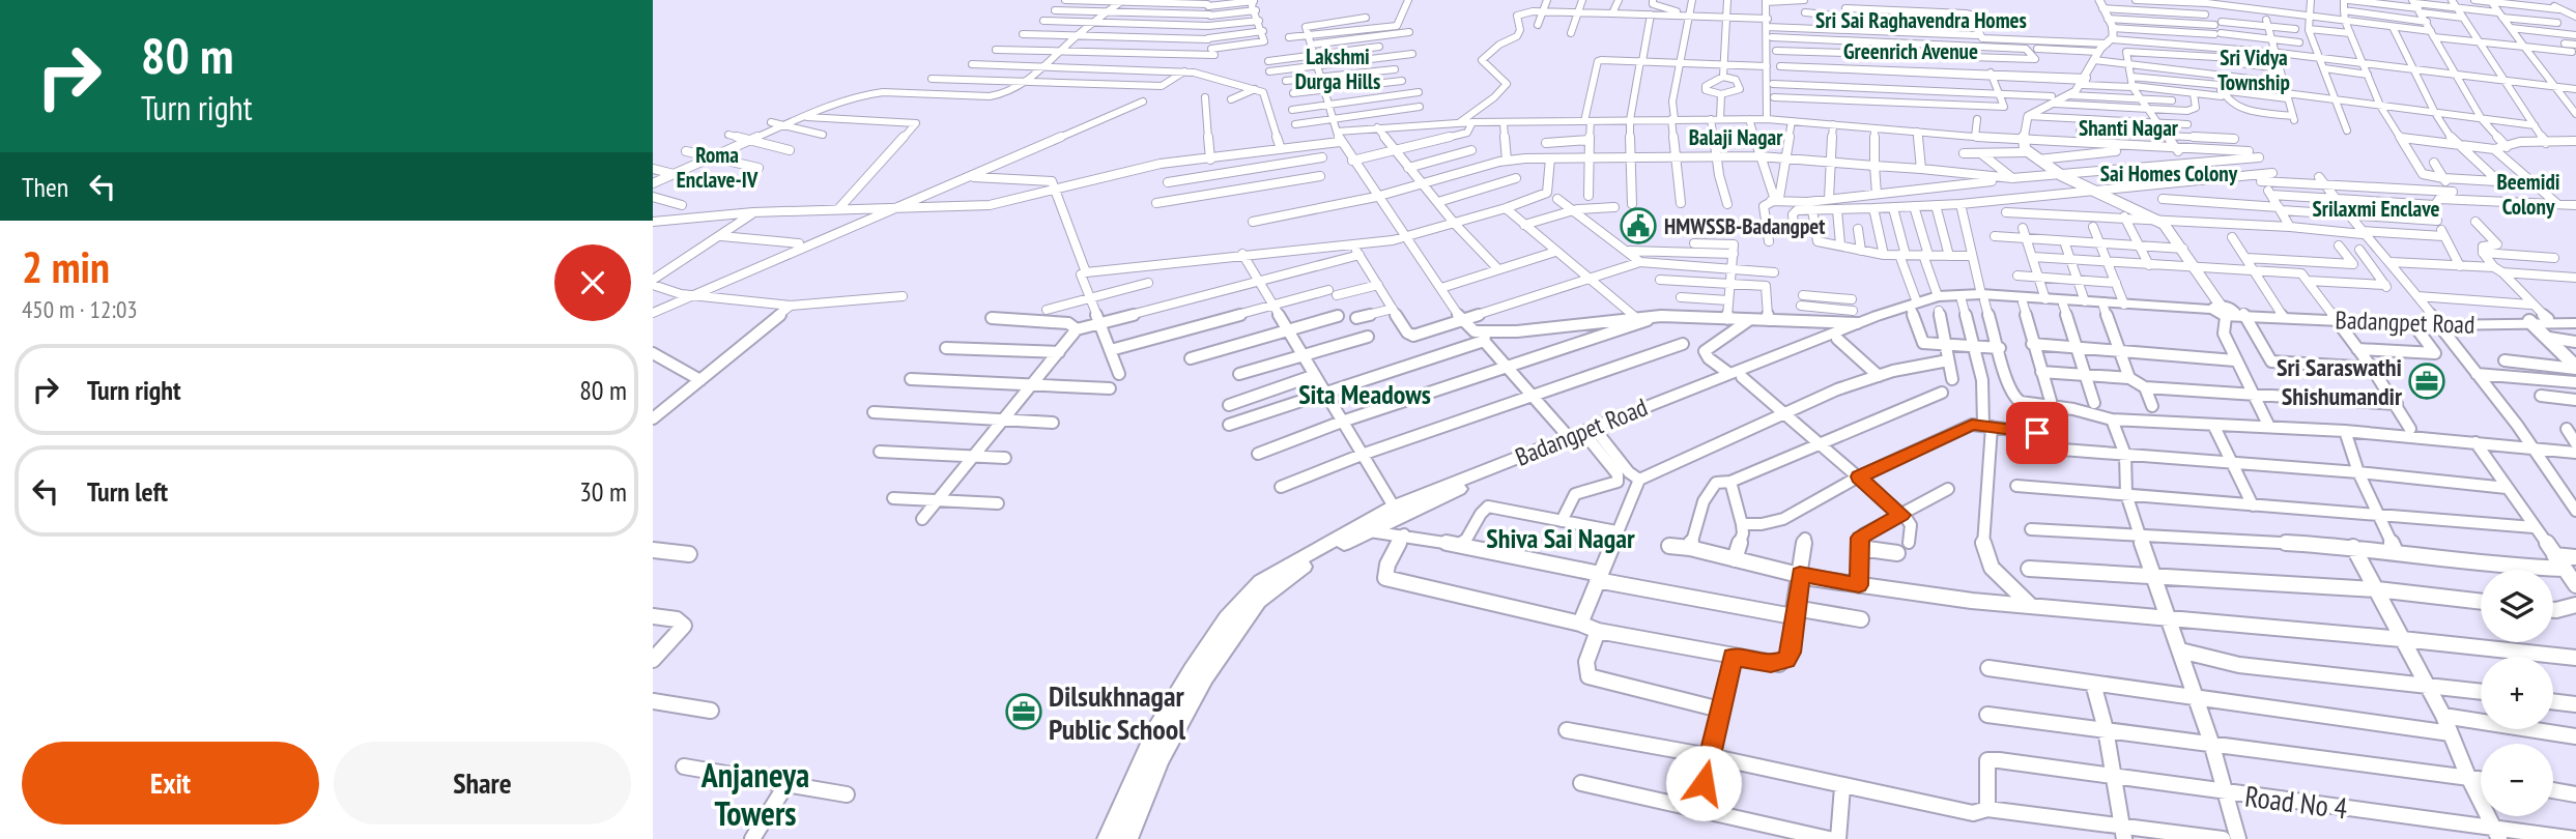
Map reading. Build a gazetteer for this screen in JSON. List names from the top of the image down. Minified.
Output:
{"streets":{"main road":["Badangpet Road"],"street":["Road No 4"]},"districts":["Sri Sai Raghavendra Homes","Greenrich Avenue","Lakshmi Durga Hills","Sri Vidya Township","Shanti Nagar","Balaji Nagar","Roma Enclave-IV","Sai Homes Colony","Beemidi Colony","Srilaxmi Enclave","Sita Meadows","Shiva Sai Nagar","Anjaneya Towers"],"places":{"public building":["HMWSSB-Badangpet"],"office":["Sri Saraswathi Shishumandir","Dilsukhnagar Public School"]},"page":{"turn":["80 m","Turn right"],"then":"Then","heading":["2 min","450 m · 12:03"],"list":[{"name":"Turn right","value":"80 m"},{"name":"Turn left","value":"30 m"}],"map_buttons":["+","−"],"buttons":["Exit","Share"]}}
